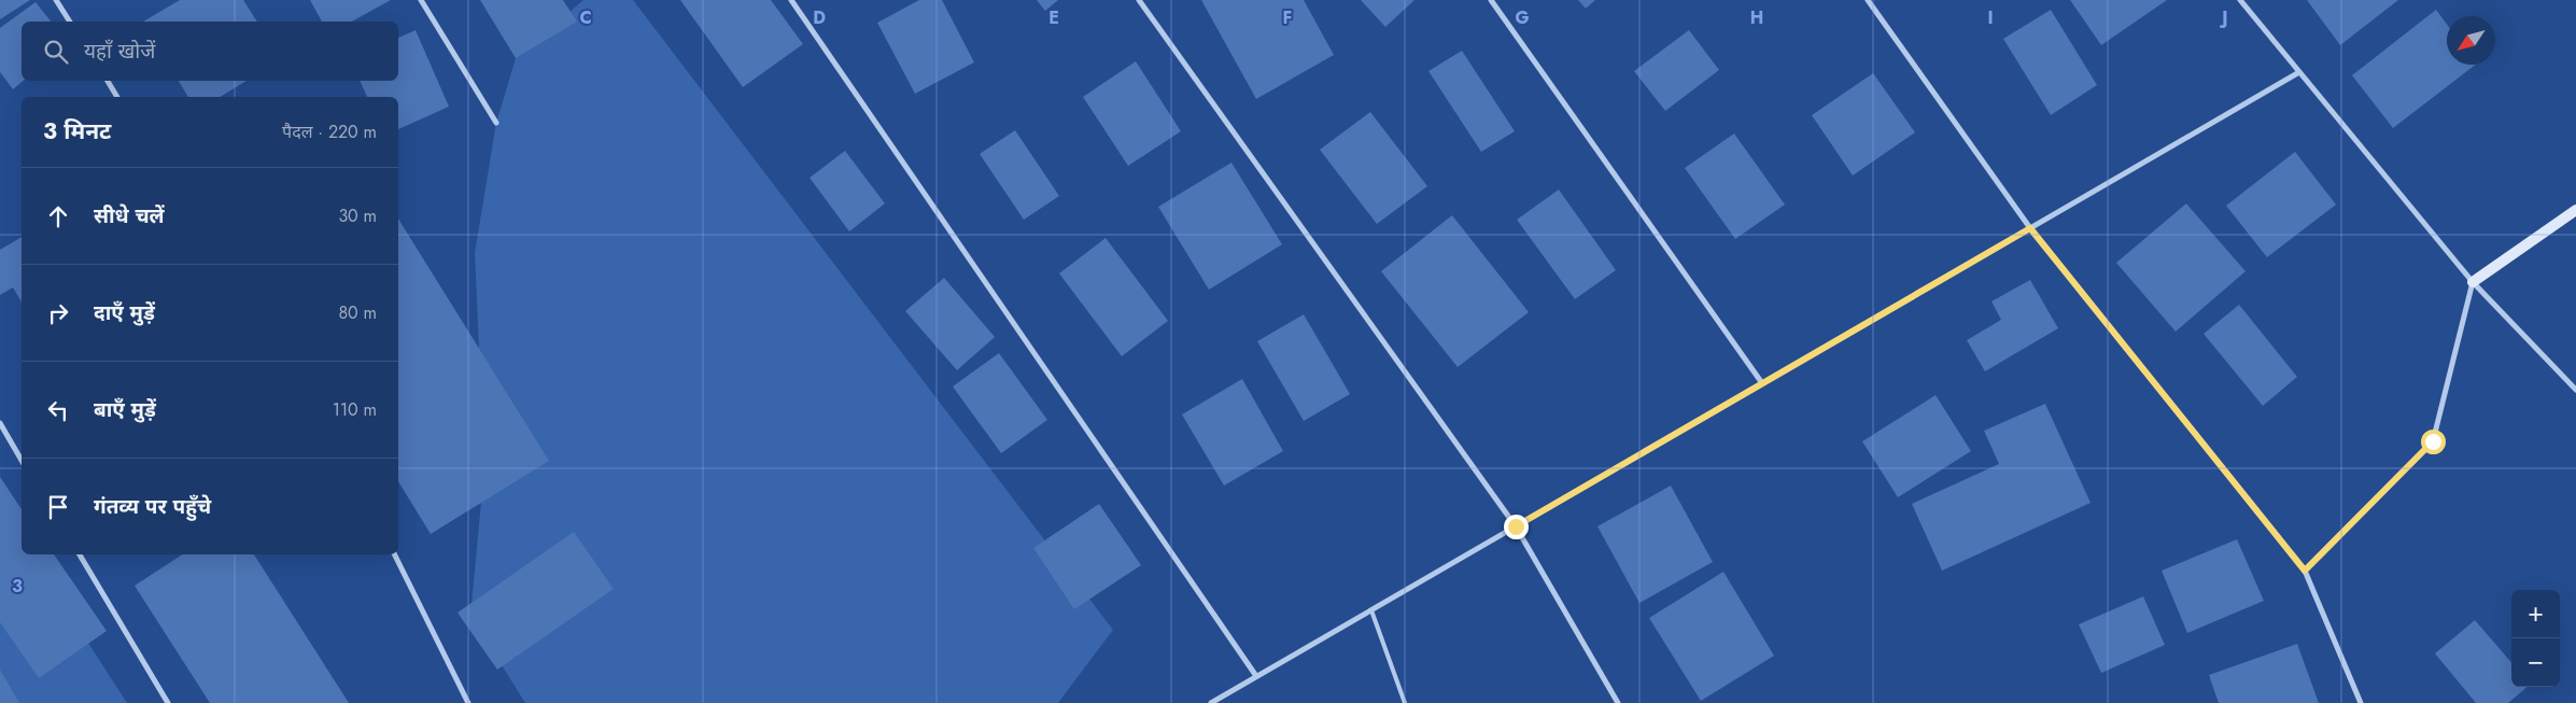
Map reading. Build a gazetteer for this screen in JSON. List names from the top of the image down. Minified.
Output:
{"north":"bottom left","page":{"search":"यहाँ खोजें","heading":["3 मिनट","पैदल · 220 m"],"list":[["सीधे चलें","30 m"],["दाएँ मुड़ें","80 m"],["बाएँ मुड़ें","110 m"],"गंतव्य पर पहुँचे"],"map_buttons":["+","−"]},"grid":{"columns":["C","D","E","F","G","H","I","J"],"rows":["3"]}}
